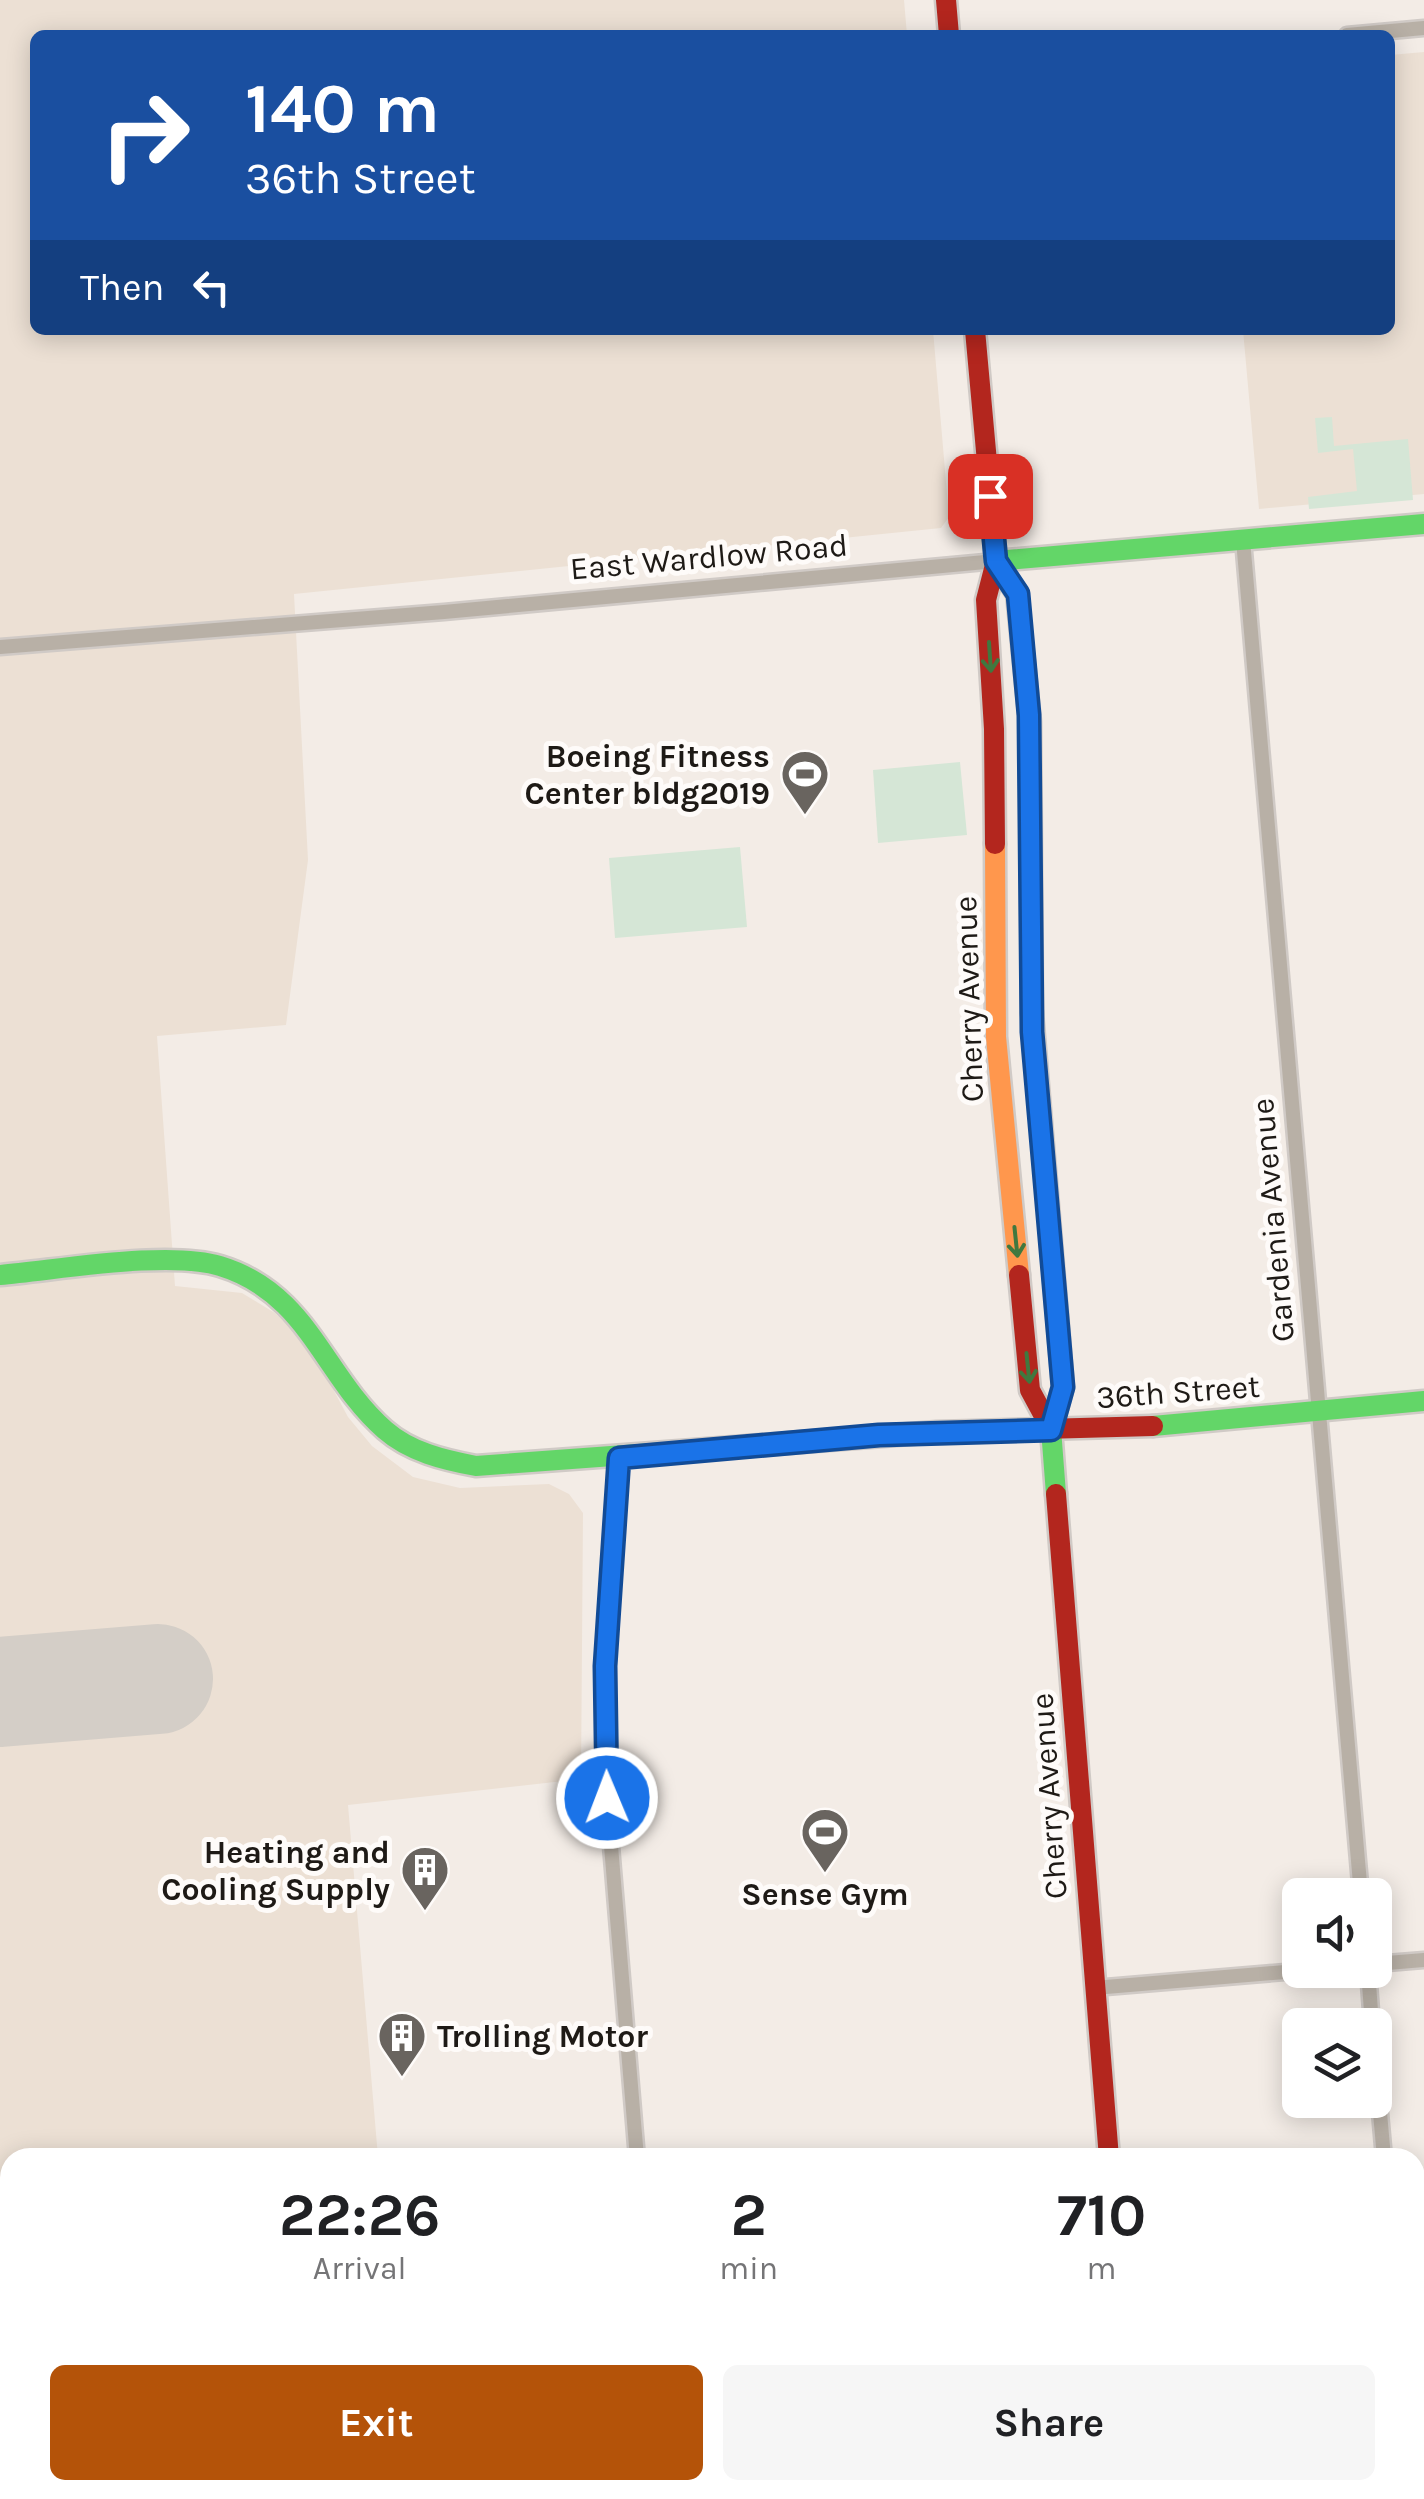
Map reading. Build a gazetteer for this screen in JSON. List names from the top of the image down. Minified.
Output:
{"streets":{"main road":["East Wardlow Road","Cherry Avenue","36th Street"],"street":["Gardenia Avenue"]},"crossings":[["East Wardlow Road","Cherry Avenue"],["East Wardlow Road","Gardenia Avenue"],["Cherry Avenue","36th Street"],["Gardenia Avenue","36th Street"]],"places":{"sports":["Boeing Fitness Center bldg2019","Sense Gym"],"building":["Heating and Cooling Supply","Trolling Motor"]},"page":{"turn":["140 m","36th Street"],"then":"Then","eta":["22:26","Arrival","2","min","710","m"],"buttons":["Exit","Share"]}}
